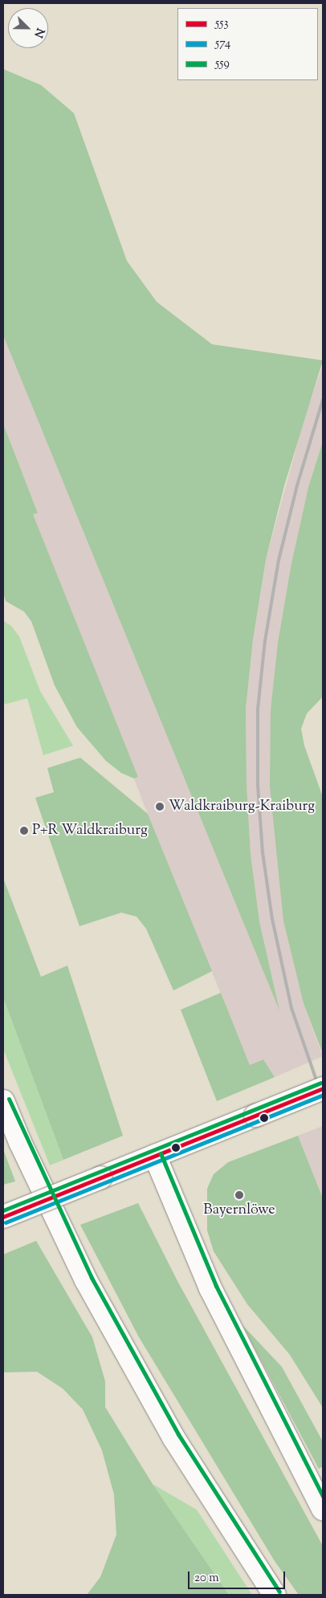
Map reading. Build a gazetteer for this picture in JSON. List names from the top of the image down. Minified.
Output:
{"places":["Waldkraiburg-Kraiburg","P+R Waldkraiburg","Bayernlöwe"],"lines":["transit line 559","transit line 553","transit line 574"],"legend":["553","574","559"],"scale_bar":"20 m","north":"bottom right"}
